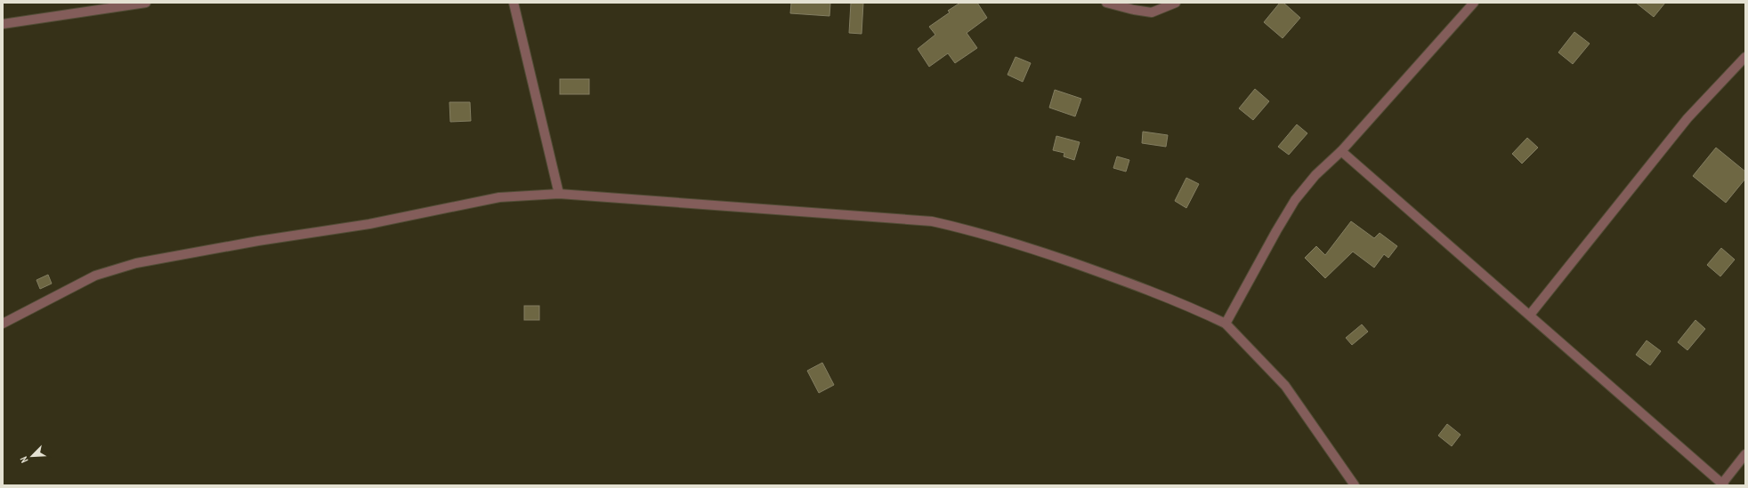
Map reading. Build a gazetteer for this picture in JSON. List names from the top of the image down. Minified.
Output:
{"north":"bottom left"}
